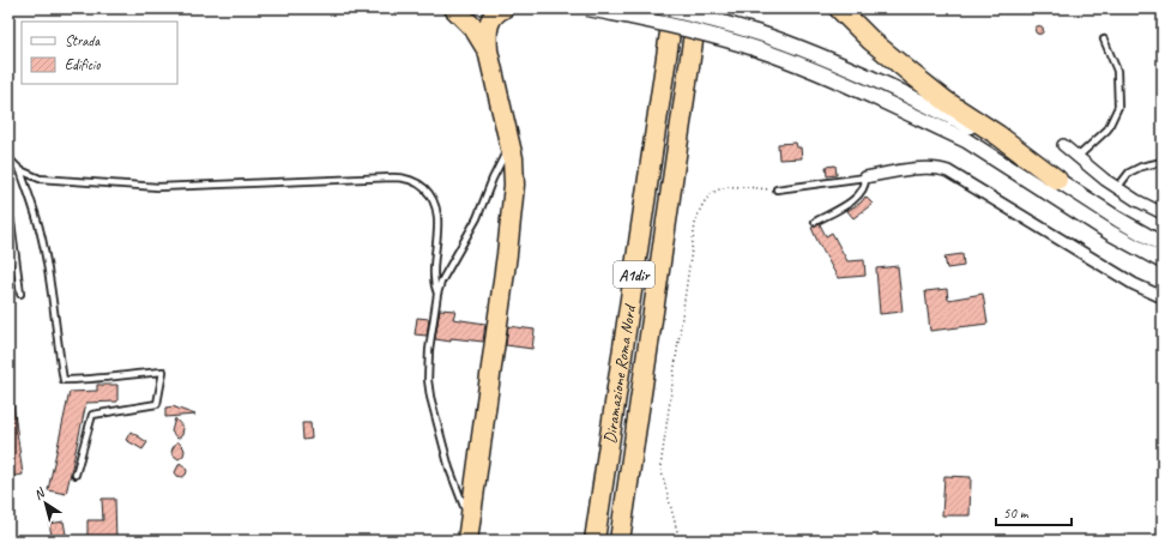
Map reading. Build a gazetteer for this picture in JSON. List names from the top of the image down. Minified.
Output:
{"streets":{"highway":["A1dir","Diramazione Roma Nord"]},"legend":["Strada","Edificio"],"scale_bar":"50 m","north":"top left"}
